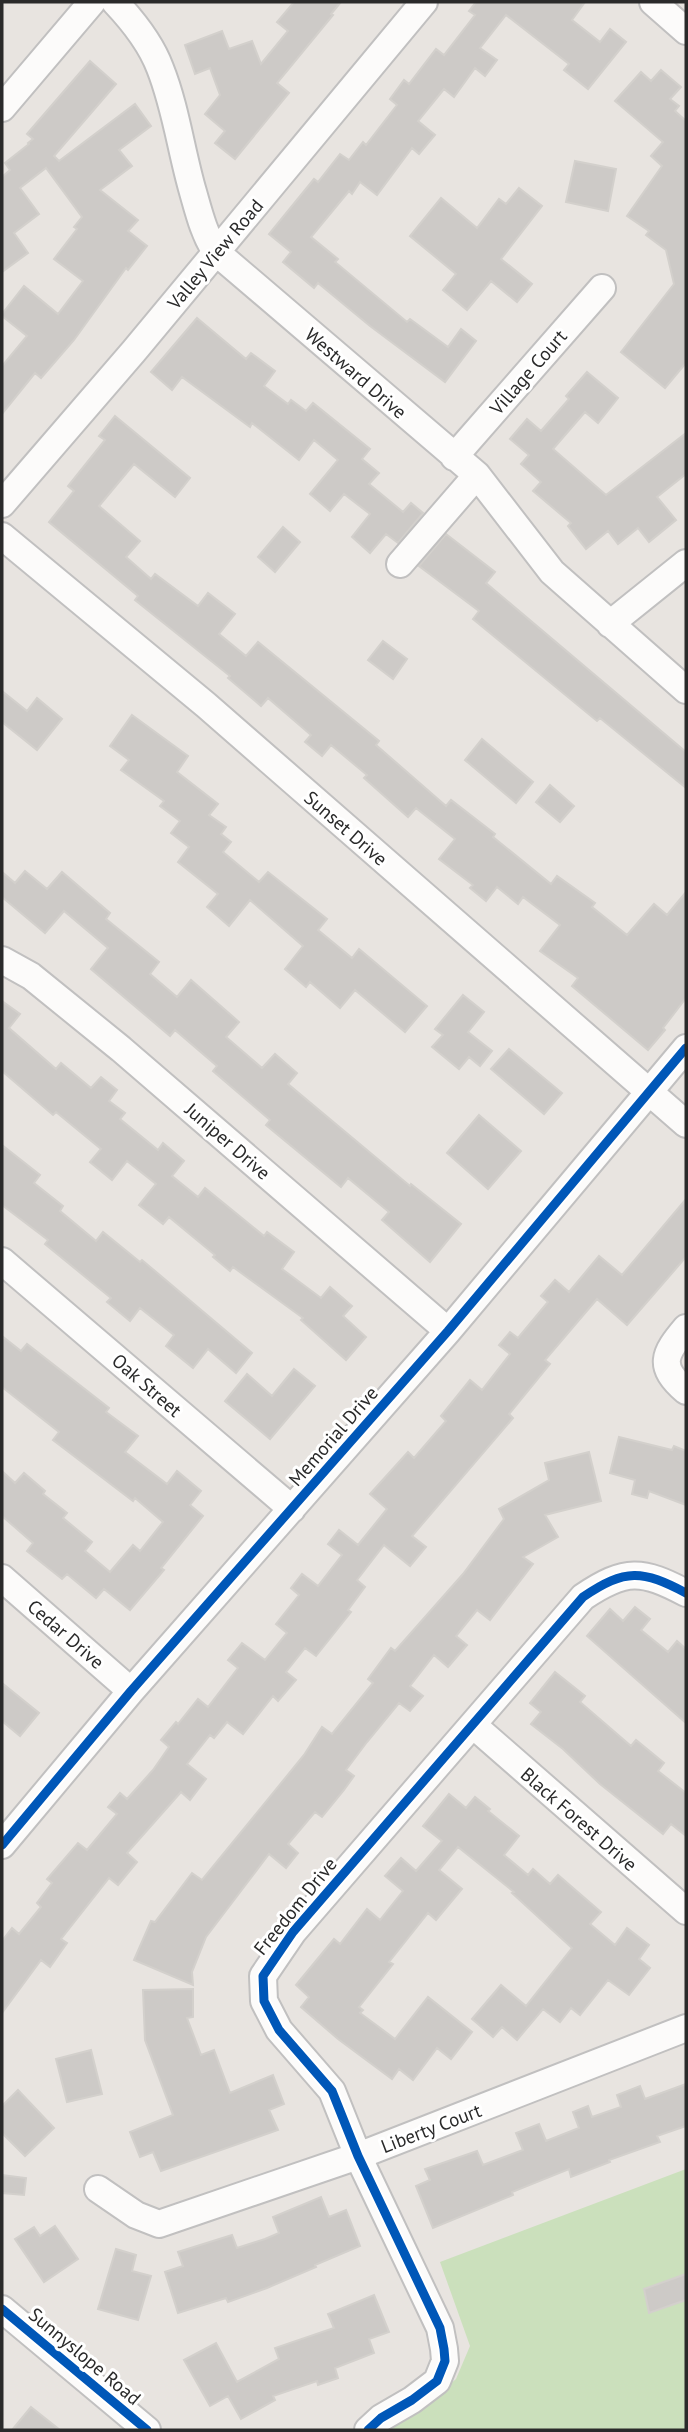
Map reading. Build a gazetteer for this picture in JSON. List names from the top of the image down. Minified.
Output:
{"streets":{"street":["Valley View Road","Village Court","Westward Drive","Sunset Drive","Juniper Drive","Oak Street","Memorial Drive","Cedar Drive","Black Forest Drive","Freedom Drive","Liberty Court","Sunnyslope Road"]},"crossings":[["Valley View Road","Westward Drive"],["Village Court","Westward Drive"],["Sunset Drive","Memorial Drive"],["Juniper Drive","Memorial Drive"],["Oak Street","Memorial Drive"],["Memorial Drive","Cedar Drive"],["Black Forest Drive","Freedom Drive"],["Freedom Drive","Liberty Court"]]}
